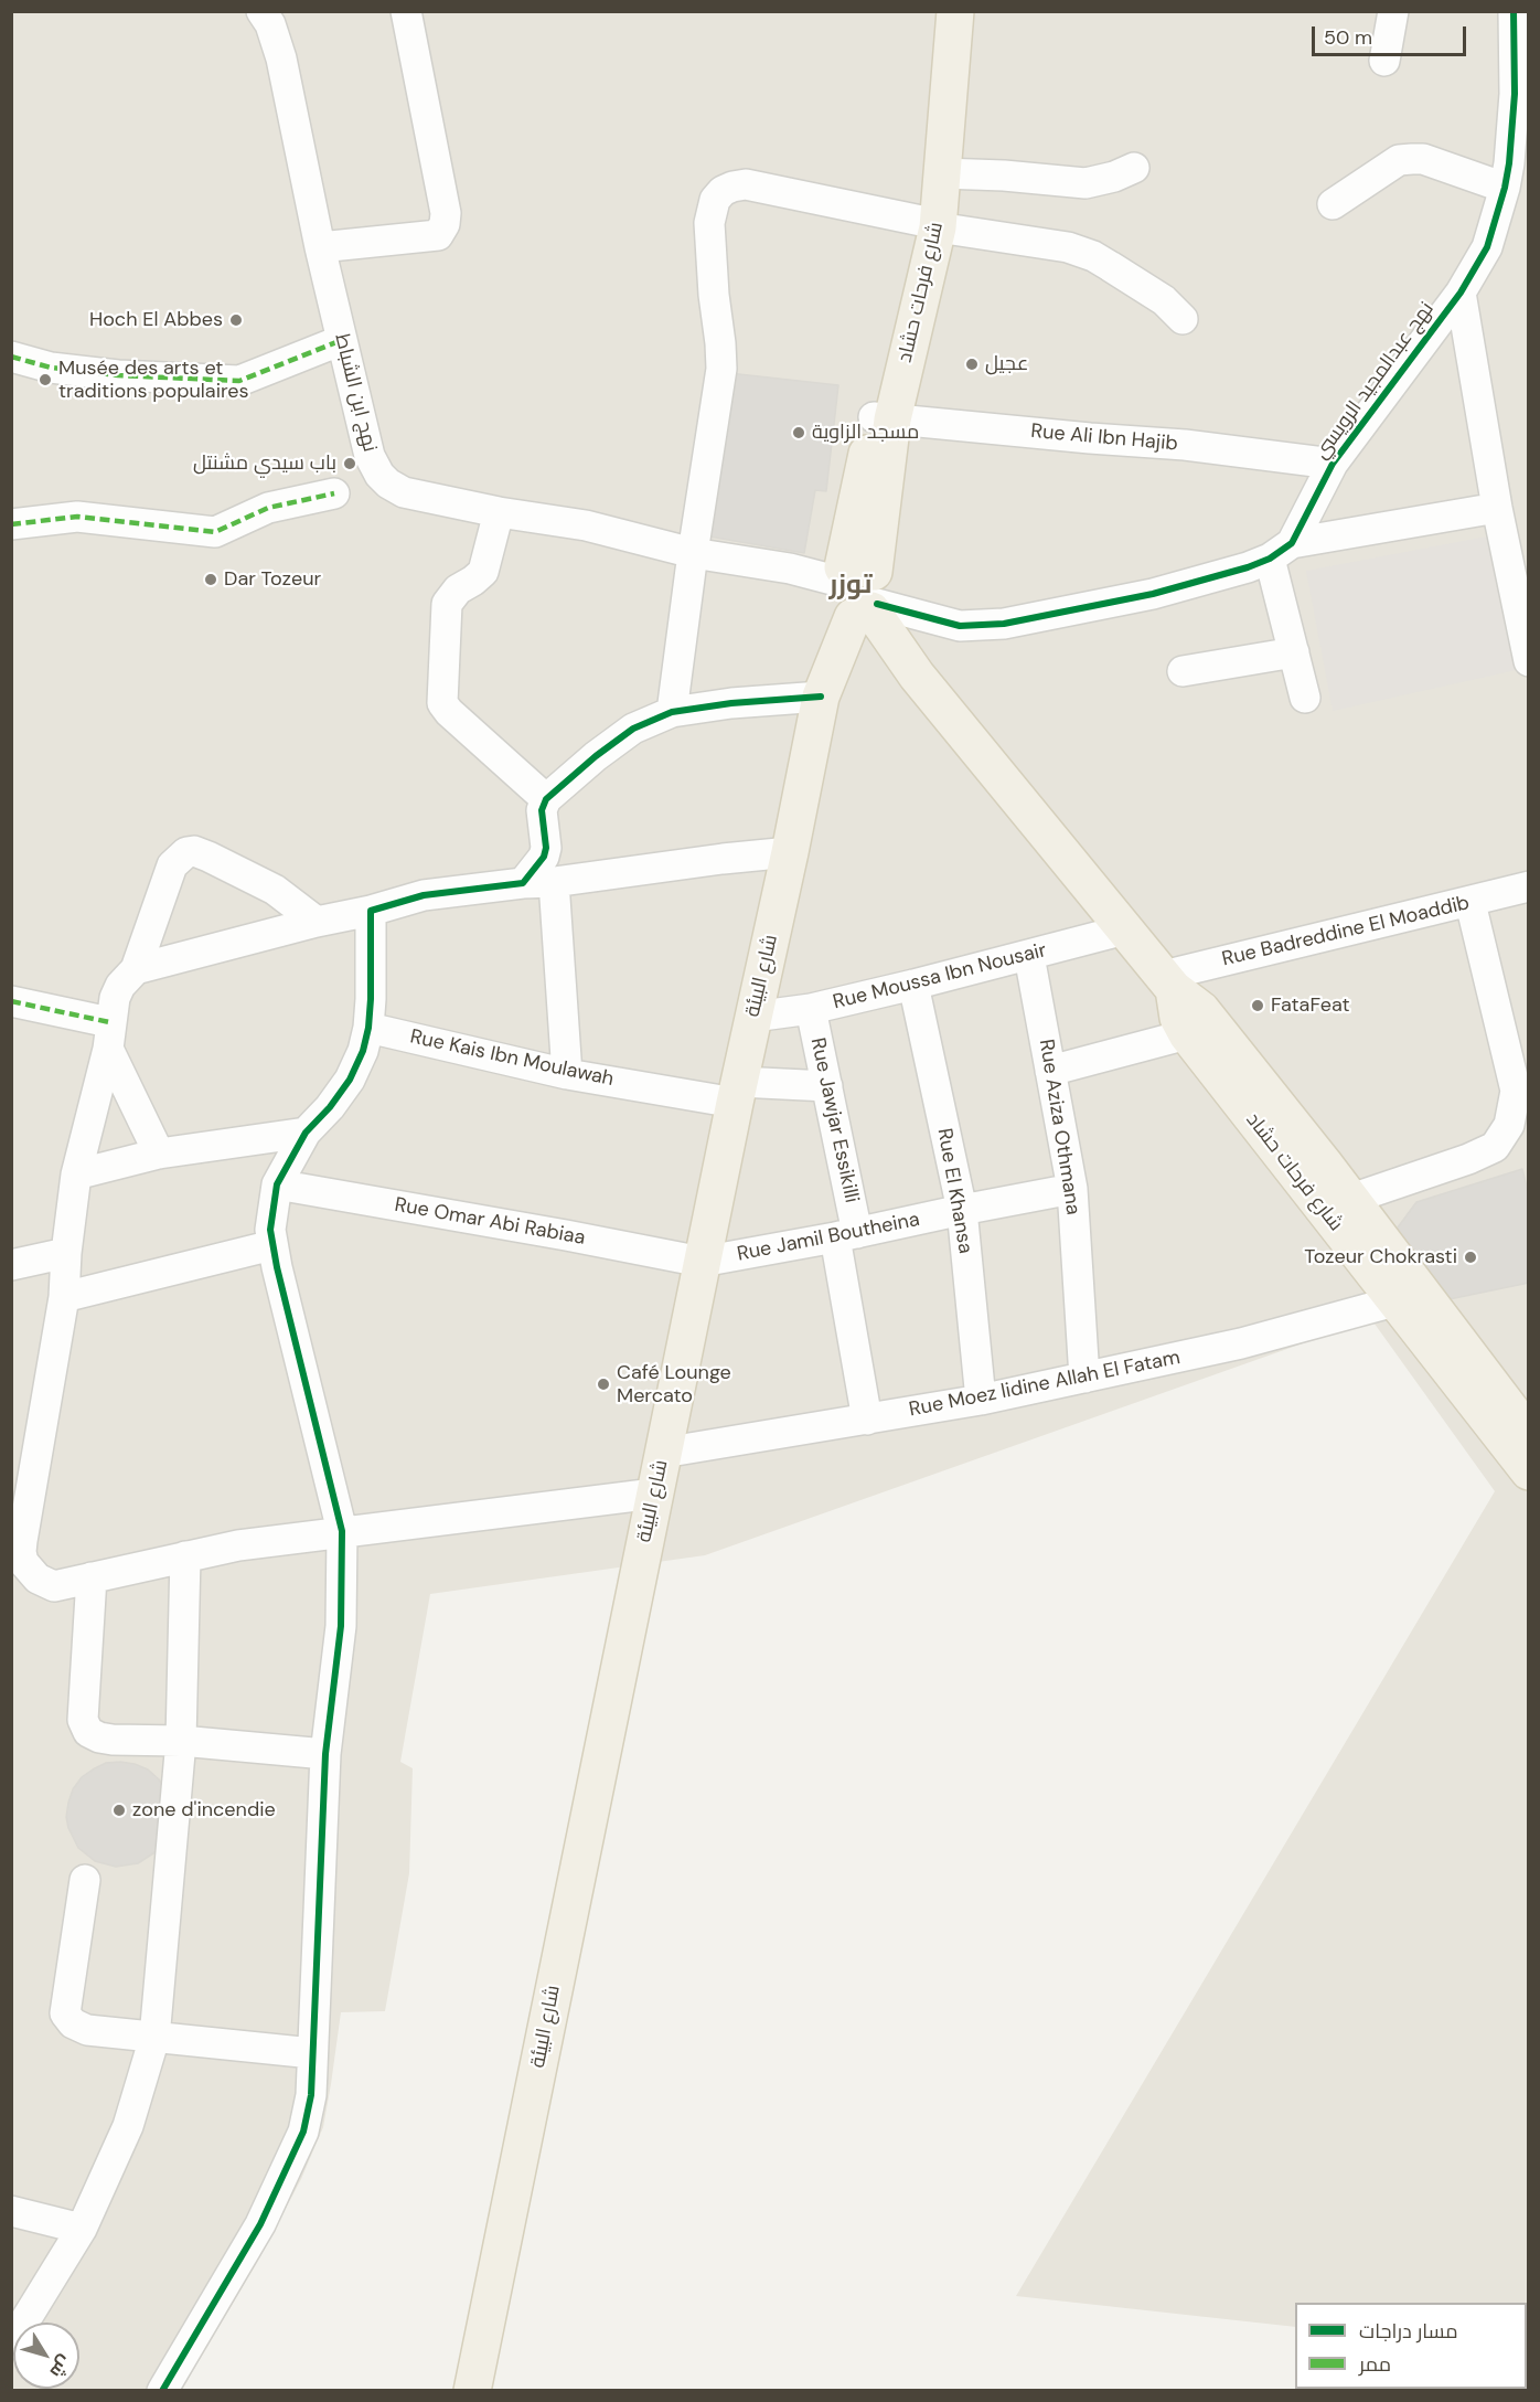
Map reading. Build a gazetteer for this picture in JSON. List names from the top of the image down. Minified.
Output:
{"streets":{"main road":["شارع فرحات حشاد","شارع البيئة"],"street":["نهج عبدالمجيد الرويسي","نهج ابن الشباط","Rue Ali Ibn Hajib","Rue Badreddine El Moaddib","Rue Moussa Ibn Nousair","Rue Kais Ibn Moulawah","Rue Jawjar Essikilli","Rue Aziza Othmana","Rue El Khansa","Rue Omar Abi Rabiaa","Rue Jamil Boutheina","Rue Moez lidine Allah El Fatam"]},"crossings":[["شارع فرحات حشاد","نهج ابن الشباط"],["شارع فرحات حشاد","Rue Ali Ibn Hajib"],["شارع فرحات حشاد","Rue Badreddine El Moaddib"],["شارع فرحات حشاد","شارع البيئة"],["شارع فرحات حشاد","Rue Moussa Ibn Nousair"],["شارع فرحات حشاد","Rue Moez lidine Allah El Fatam"],["نهج عبدالمجيد الرويسي","Rue Ali Ibn Hajib"],["نهج ابن الشباط","شارع البيئة"],["شارع البيئة","Rue Moussa Ibn Nousair"],["شارع البيئة","Rue Kais Ibn Moulawah"],["شارع البيئة","Rue Omar Abi Rabiaa"],["شارع البيئة","Rue Jamil Boutheina"],["شارع البيئة","Rue Moez lidine Allah El Fatam"],["Rue Moussa Ibn Nousair","Rue Jawjar Essikilli"],["Rue Moussa Ibn Nousair","Rue Aziza Othmana"],["Rue Moussa Ibn Nousair","Rue El Khansa"],["Rue Kais Ibn Moulawah","Rue Jawjar Essikilli"],["Rue Jawjar Essikilli","Rue Jamil Boutheina"],["Rue Jawjar Essikilli","Rue Moez lidine Allah El Fatam"],["Rue Aziza Othmana","Rue Jamil Boutheina"],["Rue Aziza Othmana","Rue Moez lidine Allah El Fatam"],["Rue El Khansa","Rue Jamil Boutheina"],["Rue El Khansa","Rue Moez lidine Allah El Fatam"],["Rue Omar Abi Rabiaa","Rue Jamil Boutheina"]],"districts":["توزر"],"places":["Hoch El Abbes","عجيل","Musée des arts et traditions populaires","مسجد الزاوية","باب سيدي مشنتل","Dar Tozeur","FataFeat","Tozeur Chokrasti","Café Lounge Mercato","zone d'incendie"],"legend":["مسار دراجات","ممر"],"scale_bar":"50 m","north":"bottom right"}
